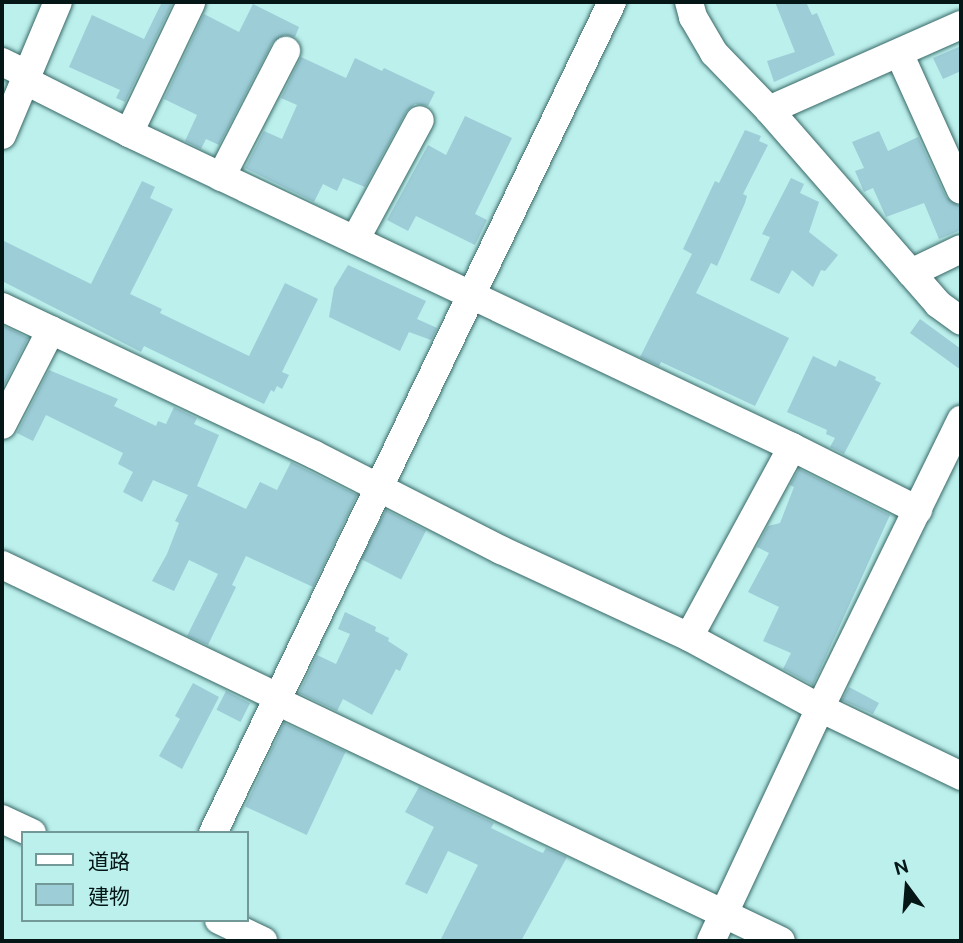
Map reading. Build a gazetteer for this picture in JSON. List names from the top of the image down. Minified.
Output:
{"legend":["道路","建物"],"north":"top"}
